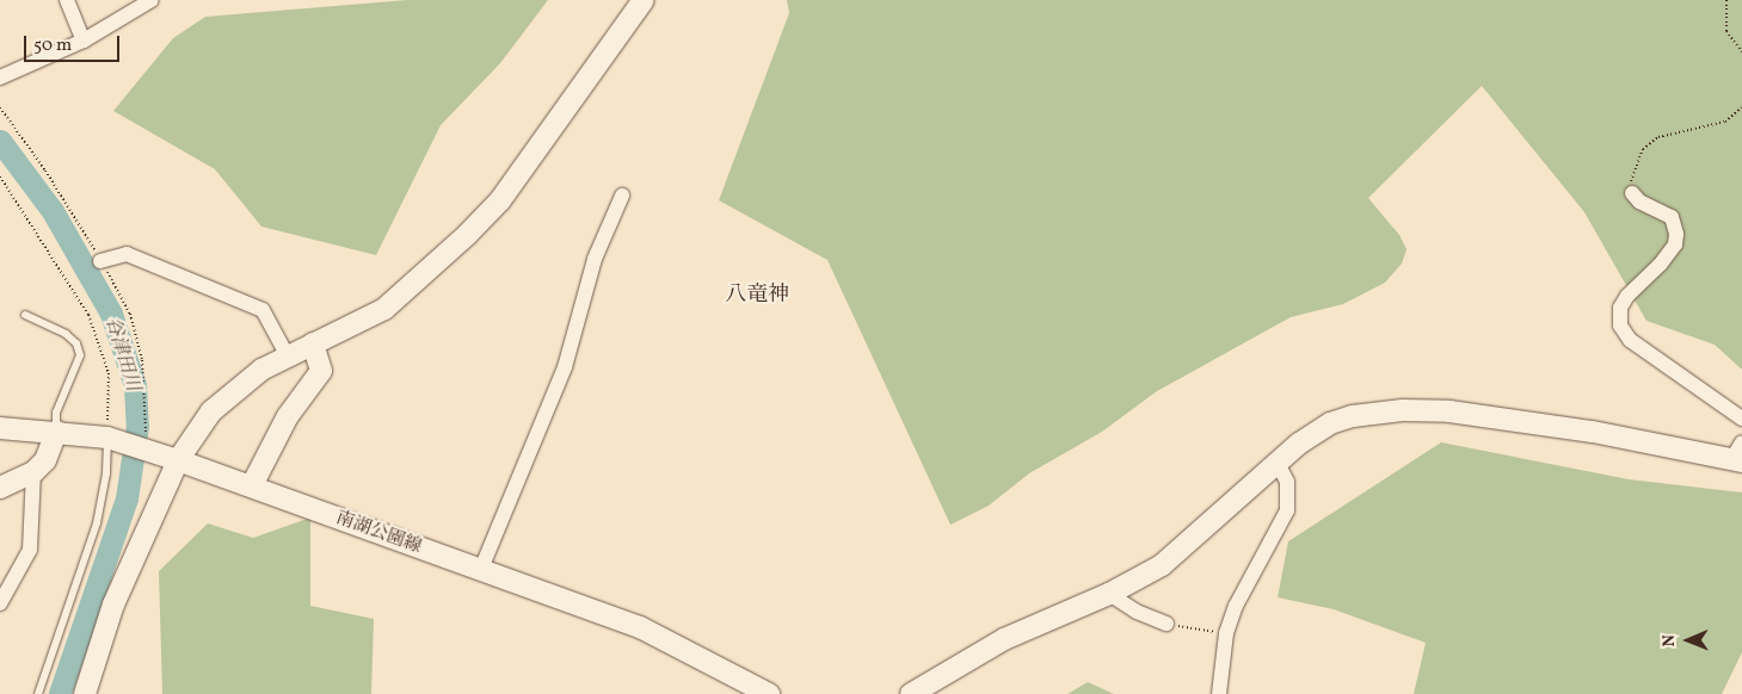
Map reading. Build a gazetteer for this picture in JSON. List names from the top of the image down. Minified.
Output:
{"streets":{"street":["南湖公園線"]},"districts":["八竜神"],"water":["谷津田川"],"scale_bar":"50 m","north":"left"}
